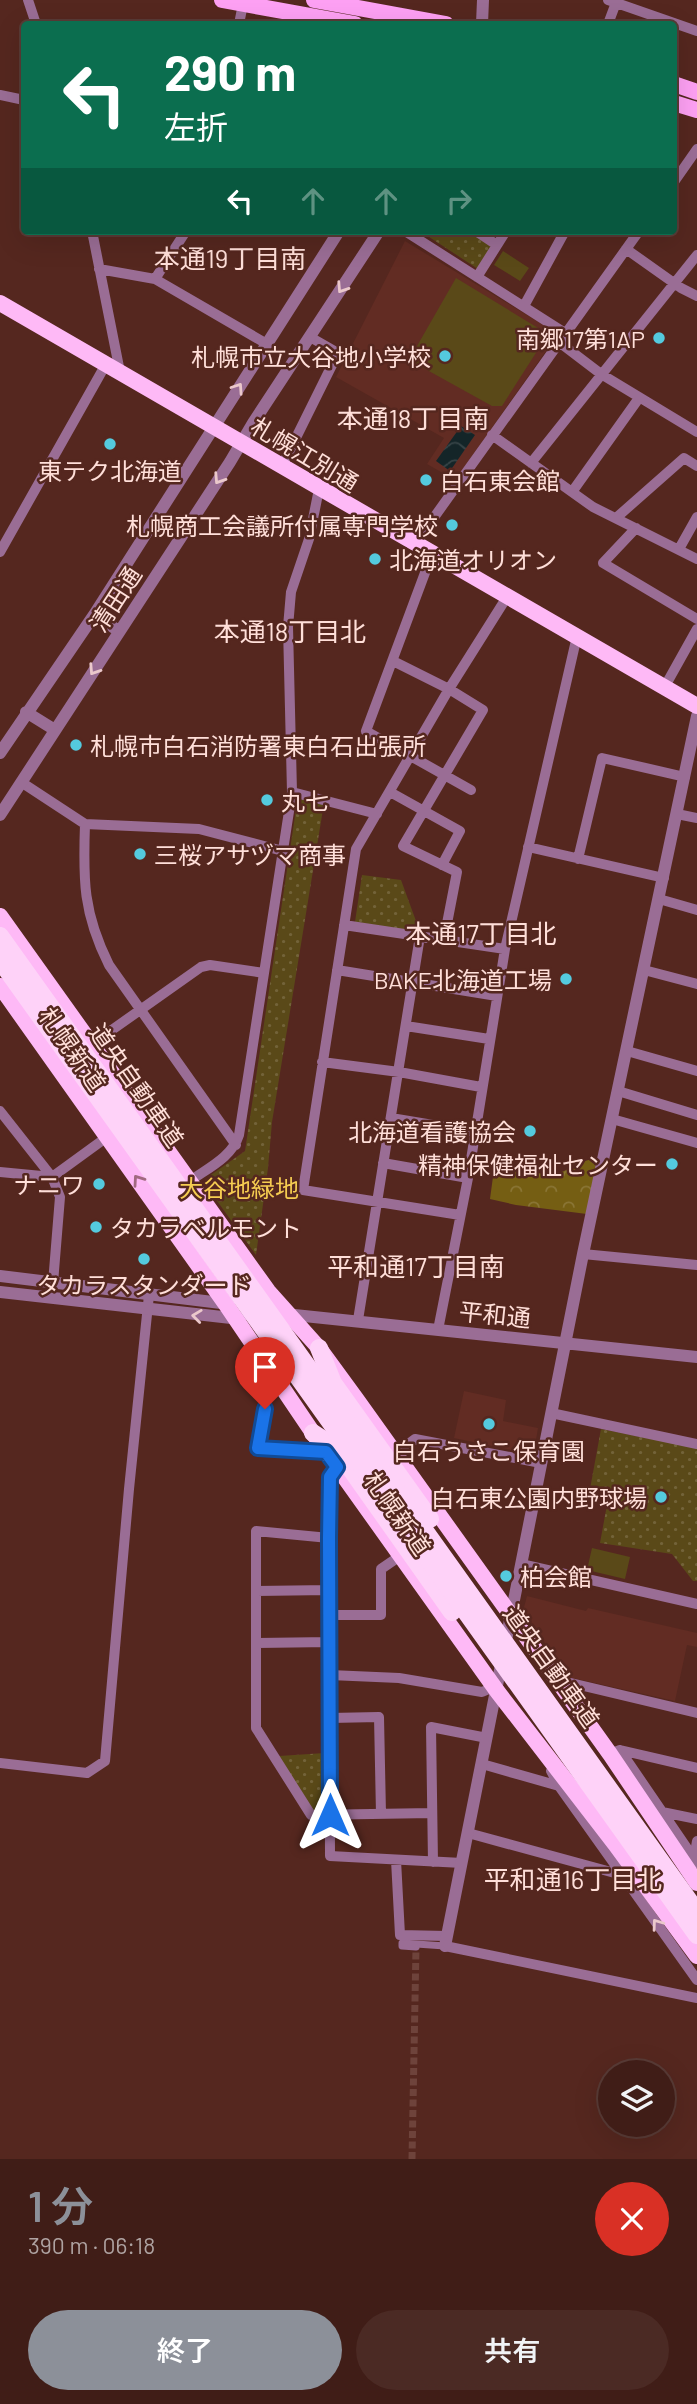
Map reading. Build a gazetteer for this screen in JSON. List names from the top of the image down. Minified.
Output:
{"streets":{"highway":["札幌江別通","札幌新道","道央自動車道"],"street":["清田通","平和通"]},"crossings":[["札幌江別通","清田通"],["札幌新道","平和通"]],"districts":["本通19丁目南","本通18丁目南","本通18丁目北","本通17丁目北","平和通17丁目南","平和通16丁目北"],"parks":["大谷地緑地"],"places":["南郷17第1AP","札幌市立大谷地小学校","東テク北海道","白石東会館","札幌商工会議所付属専門学校","北海道オリオン","札幌市白石消防署東白石出張所","丸七","三桜アサヅマ商事","BAKE北海道工場","北海道看護協会","精神保健福祉センター","ナニワ","タカラベルモント","タカラスタンダード","白石うさこ保育園","白石東公園内野球場","柏会館"],"page":{"turn":["290 m","左折"],"heading":["1 分","390 m · 06:18"],"buttons":["終了","共有"]}}
